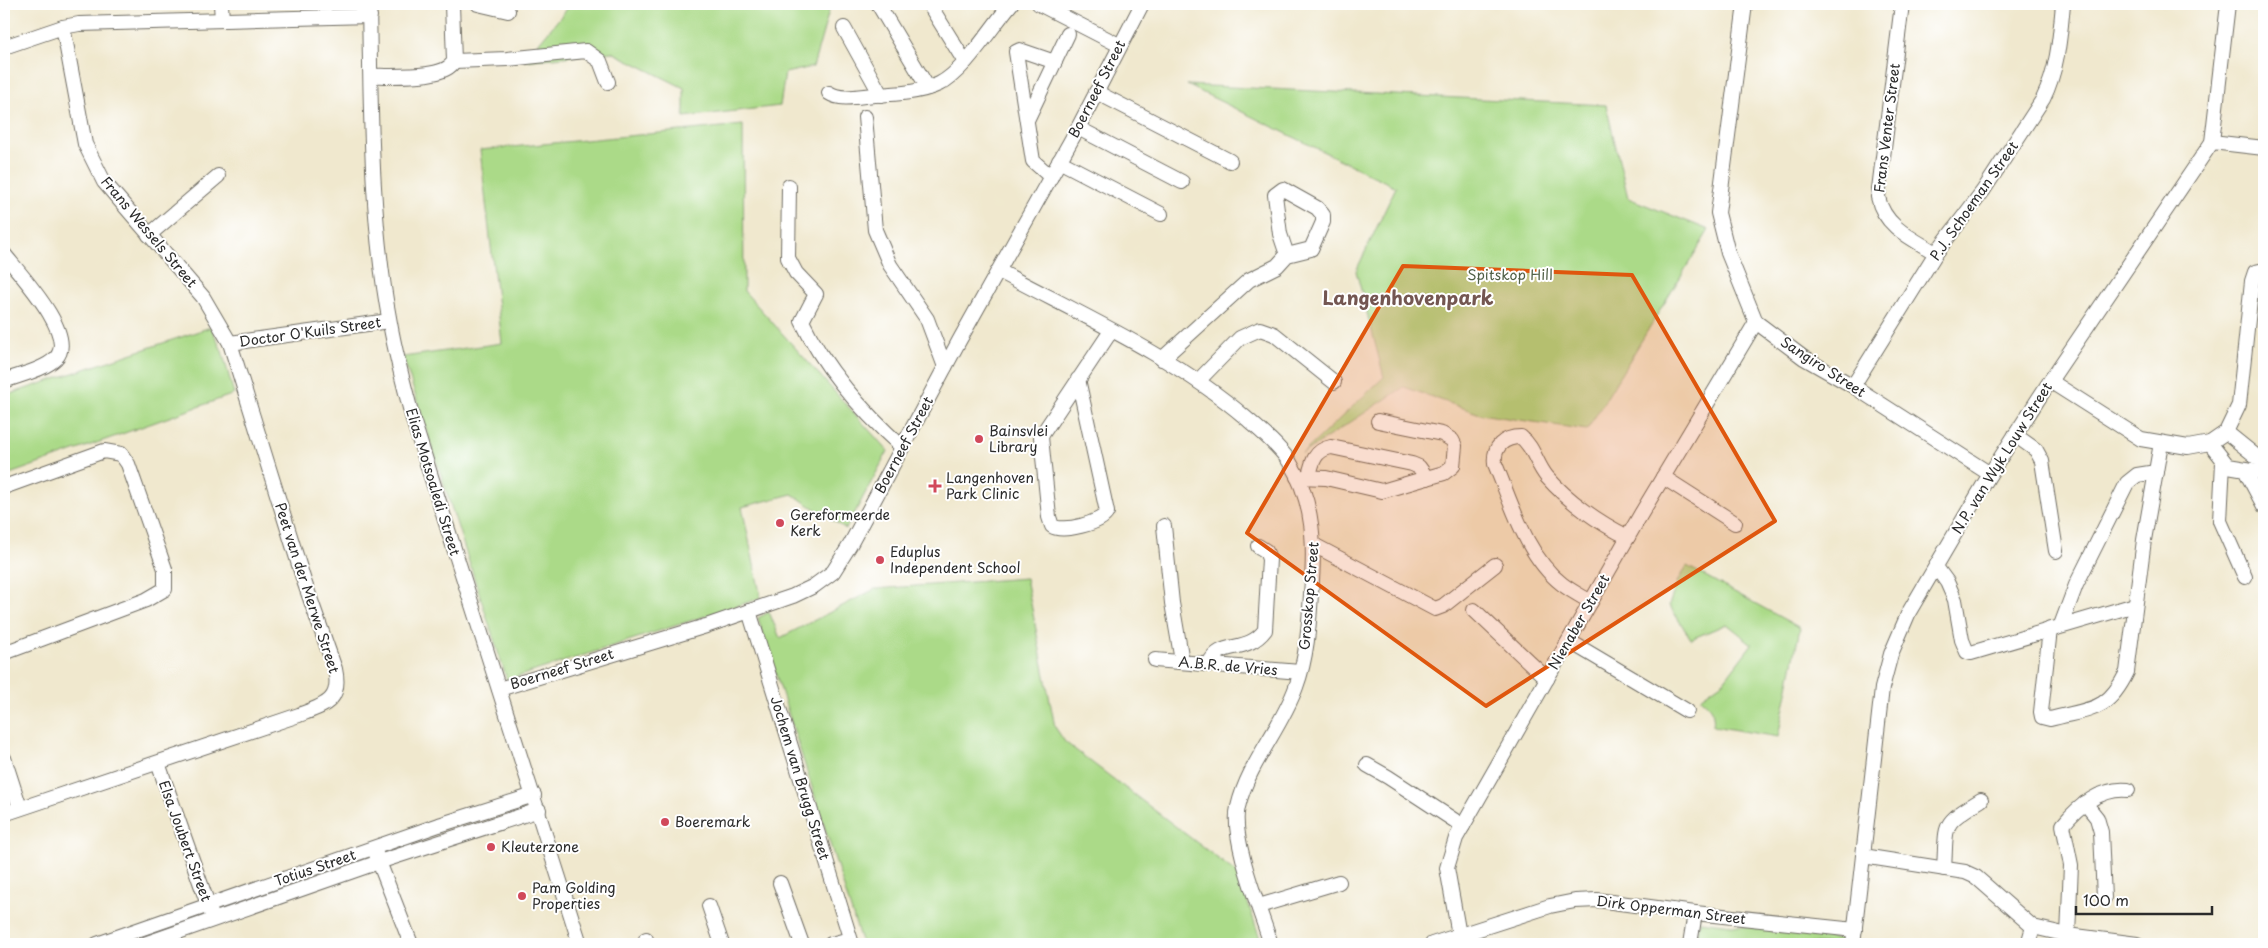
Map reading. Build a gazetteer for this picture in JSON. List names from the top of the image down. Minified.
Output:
{"streets":{"street":["Boerneef Street","Frans Venter Street","P.J. Schoeman Street","Frans Wessels Street","Doctor O'Kuils Street","Sangiro Street","N.P. van Wyk Louw Street","Elias Motsoaledi Street","Peet van der Merwe Street","Grosskop Street","Nienaber Street","A.B.R. de Vries","Jochem van Brugg Street","Elsa Joubert Street","Totius Street","Dirk Opperman Street"]},"crossings":[["Boerneef Street","Elias Motsoaledi Street"],["Boerneef Street","Grosskop Street"],["Boerneef Street","Jochem van Brugg Street"],["Frans Venter Street","P.J. Schoeman Street"],["P.J. Schoeman Street","Sangiro Street"],["Frans Wessels Street","Doctor O'Kuils Street"],["Frans Wessels Street","Peet van der Merwe Street"],["Doctor O'Kuils Street","Elias Motsoaledi Street"],["Doctor O'Kuils Street","Peet van der Merwe Street"],["Sangiro Street","N.P. van Wyk Louw Street"],["Sangiro Street","Nienaber Street"],["N.P. van Wyk Louw Street","Dirk Opperman Street"],["Elias Motsoaledi Street","Totius Street"],["Peet van der Merwe Street","Elsa Joubert Street"],["Grosskop Street","A.B.R. de Vries"],["Nienaber Street","Dirk Opperman Street"],["Elsa Joubert Street","Totius Street"]],"districts":["Langenhovenpark"],"parks":["Spitskop Hill"],"places":{"other":["Bainsvlei Library","Gereformeerde Kerk","Eduplus Independent School","Boeremark","Kleuterzone","Pam Golding Properties"],"health":["Langenhoven Park Clinic"]},"scale_bar":"100 m"}
